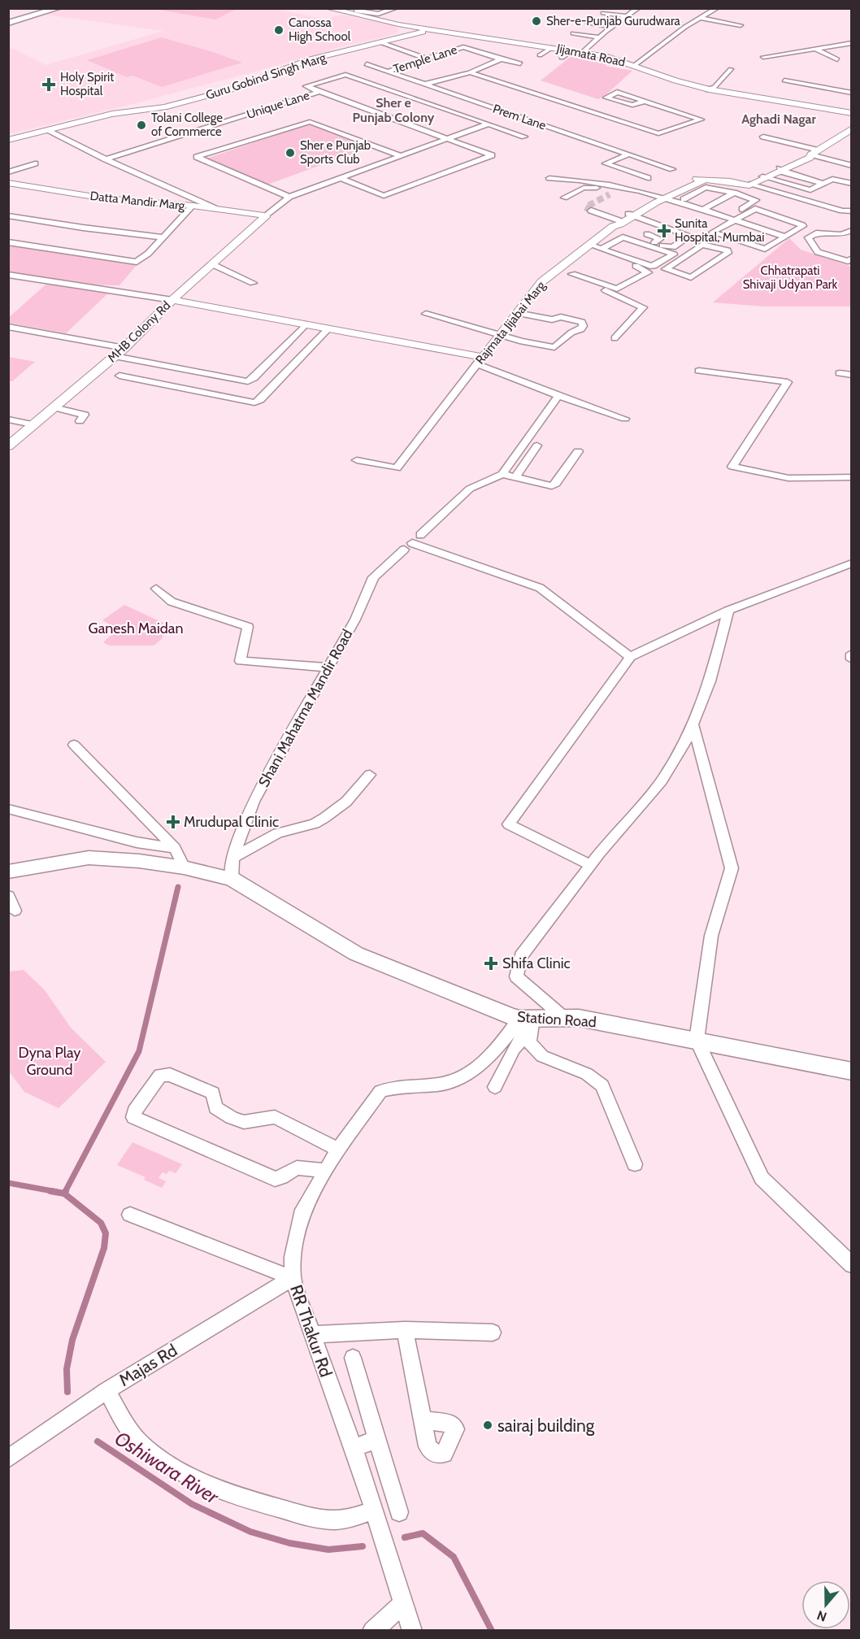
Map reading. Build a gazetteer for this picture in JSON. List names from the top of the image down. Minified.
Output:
{"streets":{"main road":["Station Road"],"street":["Jijamata Road","Temple Lane","Guru Gobind Singh Marg","Unique Lane","Prem Lane","Datta Mandir Marg","Rajmata Jijabai Marg","MHB Colony Rd","Shani Mahatma Mandir Road","RR Thakur Rd","Majas Rd"]},"crossings":[["Jijamata Road","Guru Gobind Singh Marg"],["Temple Lane","Prem Lane"],["Datta Mandir Marg","MHB Colony Rd"],["Shani Mahatma Mandir Road","Station Road"],["Station Road","RR Thakur Rd"],["RR Thakur Rd","Majas Rd"]],"districts":["Sher e Punjab Colony","Aghadi Nagar"],"water":["Oshiwara River"],"parks":["Chhatrapati Shivaji Udyan Park","Ganesh Maidan","Dyna Play Ground"],"places":{"other":["Sher-e-Punjab Gurudwara","Canossa High School","Tolani College of Commerce","Sher e Punjab Sports Club","sairaj building"],"health":["Holy Spirit Hospital","Sunita Hospital, Mumbai","Mrudupal Clinic","Shifa Clinic"]},"north":"bottom"}
